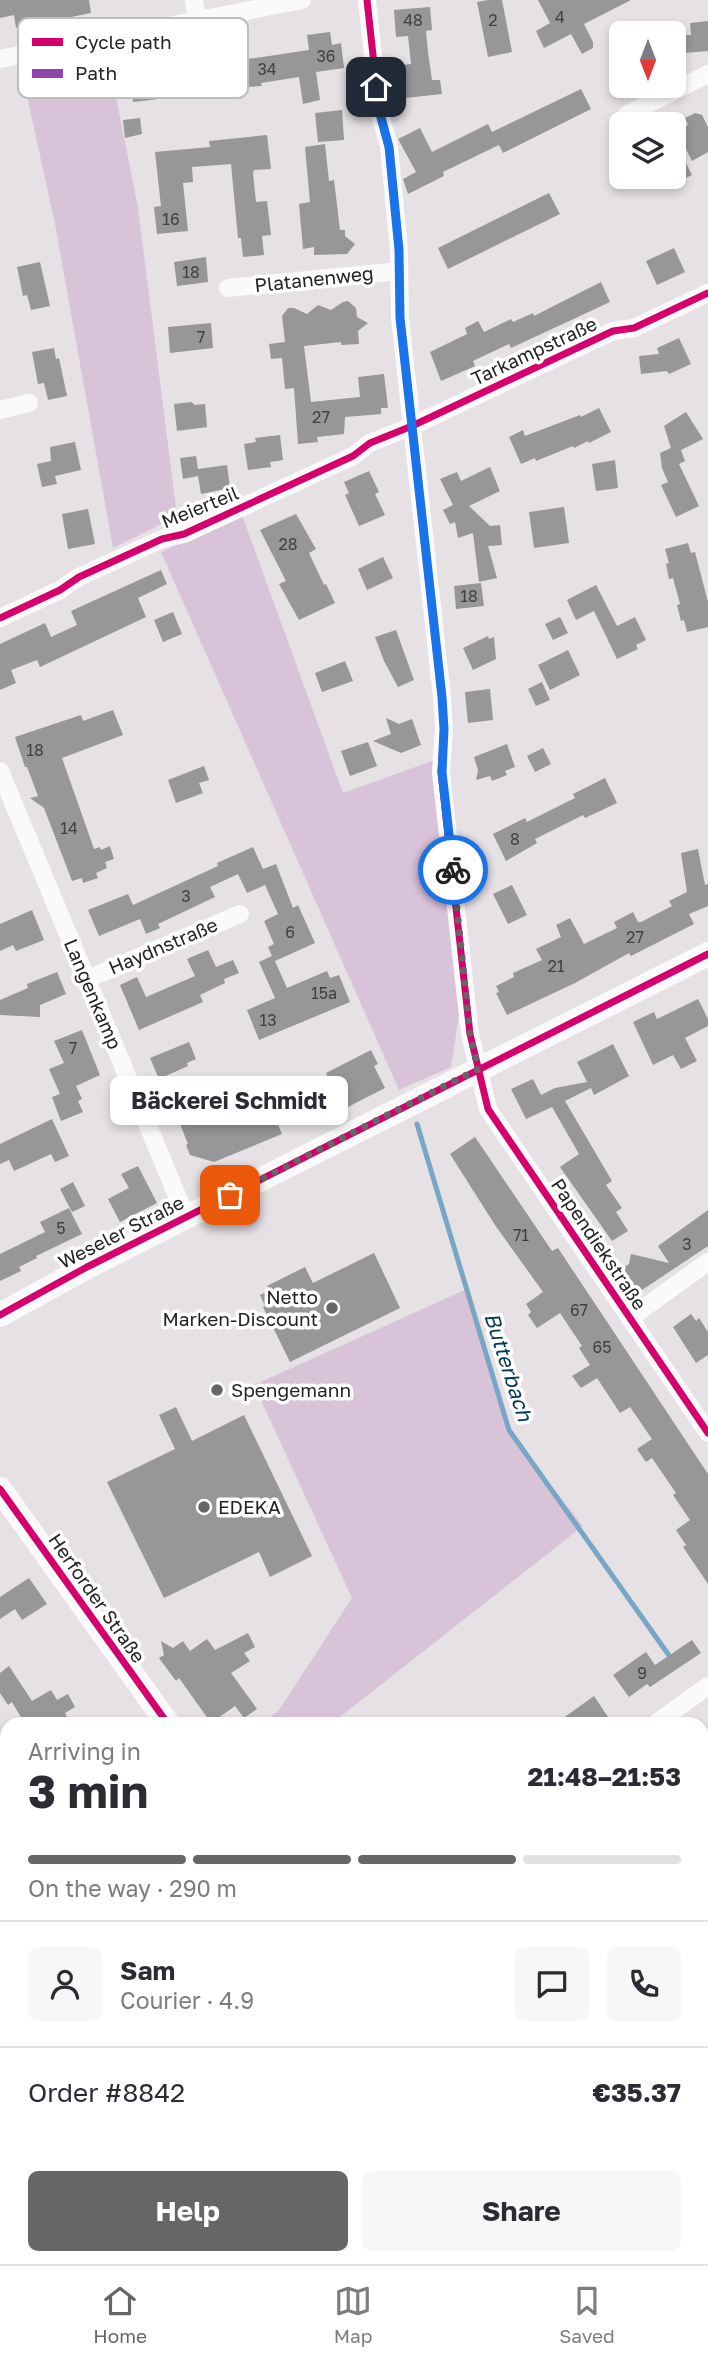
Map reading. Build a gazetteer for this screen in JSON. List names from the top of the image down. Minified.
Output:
{"streets":{"street":["Platanenweg","Tarkampstraße","Meierteil","Haydnstraße","Langenkamp","Weseler Straße","Papendiekstraße","Herforder Straße"]},"crossings":[["Platanenweg","Papendiekstraße"],["Tarkampstraße","Meierteil"],["Tarkampstraße","Papendiekstraße"],["Meierteil","Papendiekstraße"],["Haydnstraße","Langenkamp"],["Langenkamp","Weseler Straße"],["Weseler Straße","Papendiekstraße"]],"water":["Butterbach"],"places":["Bäckerei Schmidt","Netto Marken-Discount","Spengemann","EDEKA"],"house_numbers":["4","48","2","36","34","16","18","7","27","28","18","18","14","8","3","6","27","21","15a","13","7","5","71","3","67","65","9"],"legend":["Cycle path","Path"],"north":"bottom","page":{"bubble":"Bäckerei Schmidt","heading":["3 min","Arriving in","21:48–21:53"],"panel":["Sam","Courier · 4.9","Order #8842","€35.37"],"bar":"On the way · 290 m","buttons":["Help","Share"],"tabs":["Home","Map","Saved"]}}
